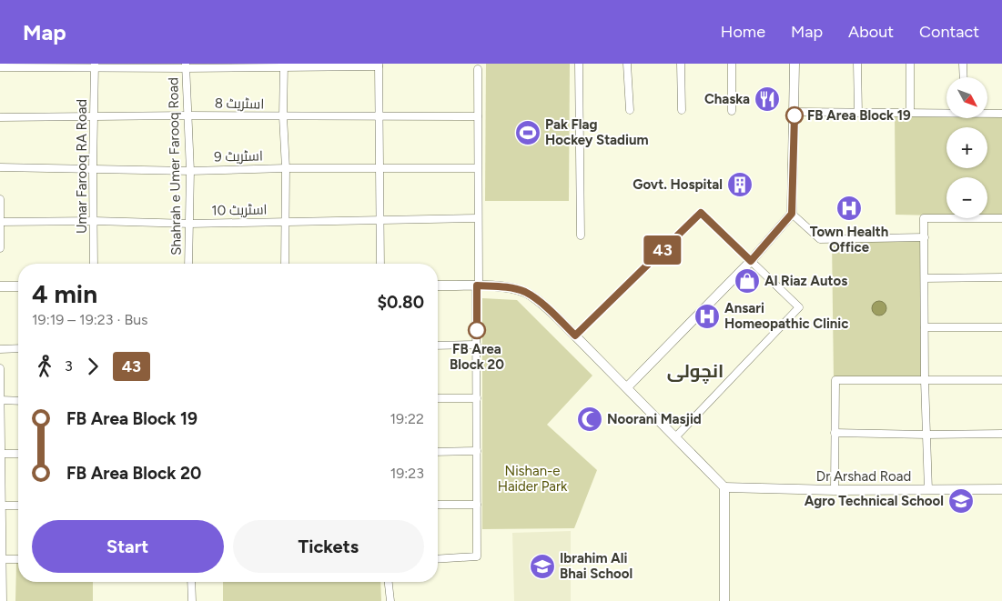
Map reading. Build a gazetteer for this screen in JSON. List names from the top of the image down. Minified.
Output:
{"streets":{"street":["اسٹریٹ 8","اسٹریٹ 9","Umar Farooq RA Road","Shahrah e Umer Farooq Road","اسٹریٹ 10","Dr Arshad Road"]},"crossings":[["اسٹریٹ 8","Umar Farooq RA Road"],["اسٹریٹ 8","Shahrah e Umer Farooq Road"],["اسٹریٹ 9","Umar Farooq RA Road"],["اسٹریٹ 9","Shahrah e Umer Farooq Road"],["Umar Farooq RA Road","اسٹریٹ 10"],["Shahrah e Umer Farooq Road","اسٹریٹ 10"]],"districts":["انچولی"],"parks":["Nishan-e Haider Park"],"places":{"restaurant":["Chaska"],"other":["FB Area Block 19","FB Area Block 20"],"sports":["Pak Flag Hockey Stadium"],"building":["Govt. Hospital"],"hospital":["Town Health Office","Ansari Homeopathic Clinic"],"shop":["Al Riaz Autos"],"mosque":["Noorani Masjid"],"school or university":["Agro Technical School","Ibrahim Ali Bhai School"]},"lines":["bus line 43"],"north":"bottom right","page":{"header":"Map","nav":["Home","Map","About","Contact"],"on_map":"43","map_buttons":["+","−"],"heading":["4 min","19:19 – 19:23 · Bus","$0.80"],"legs":["3","43"],"list":[{"name":"FB Area Block 19","value":"19:22"},{"name":"FB Area Block 20","value":"19:23"}],"buttons":["Start","Tickets"]}}
